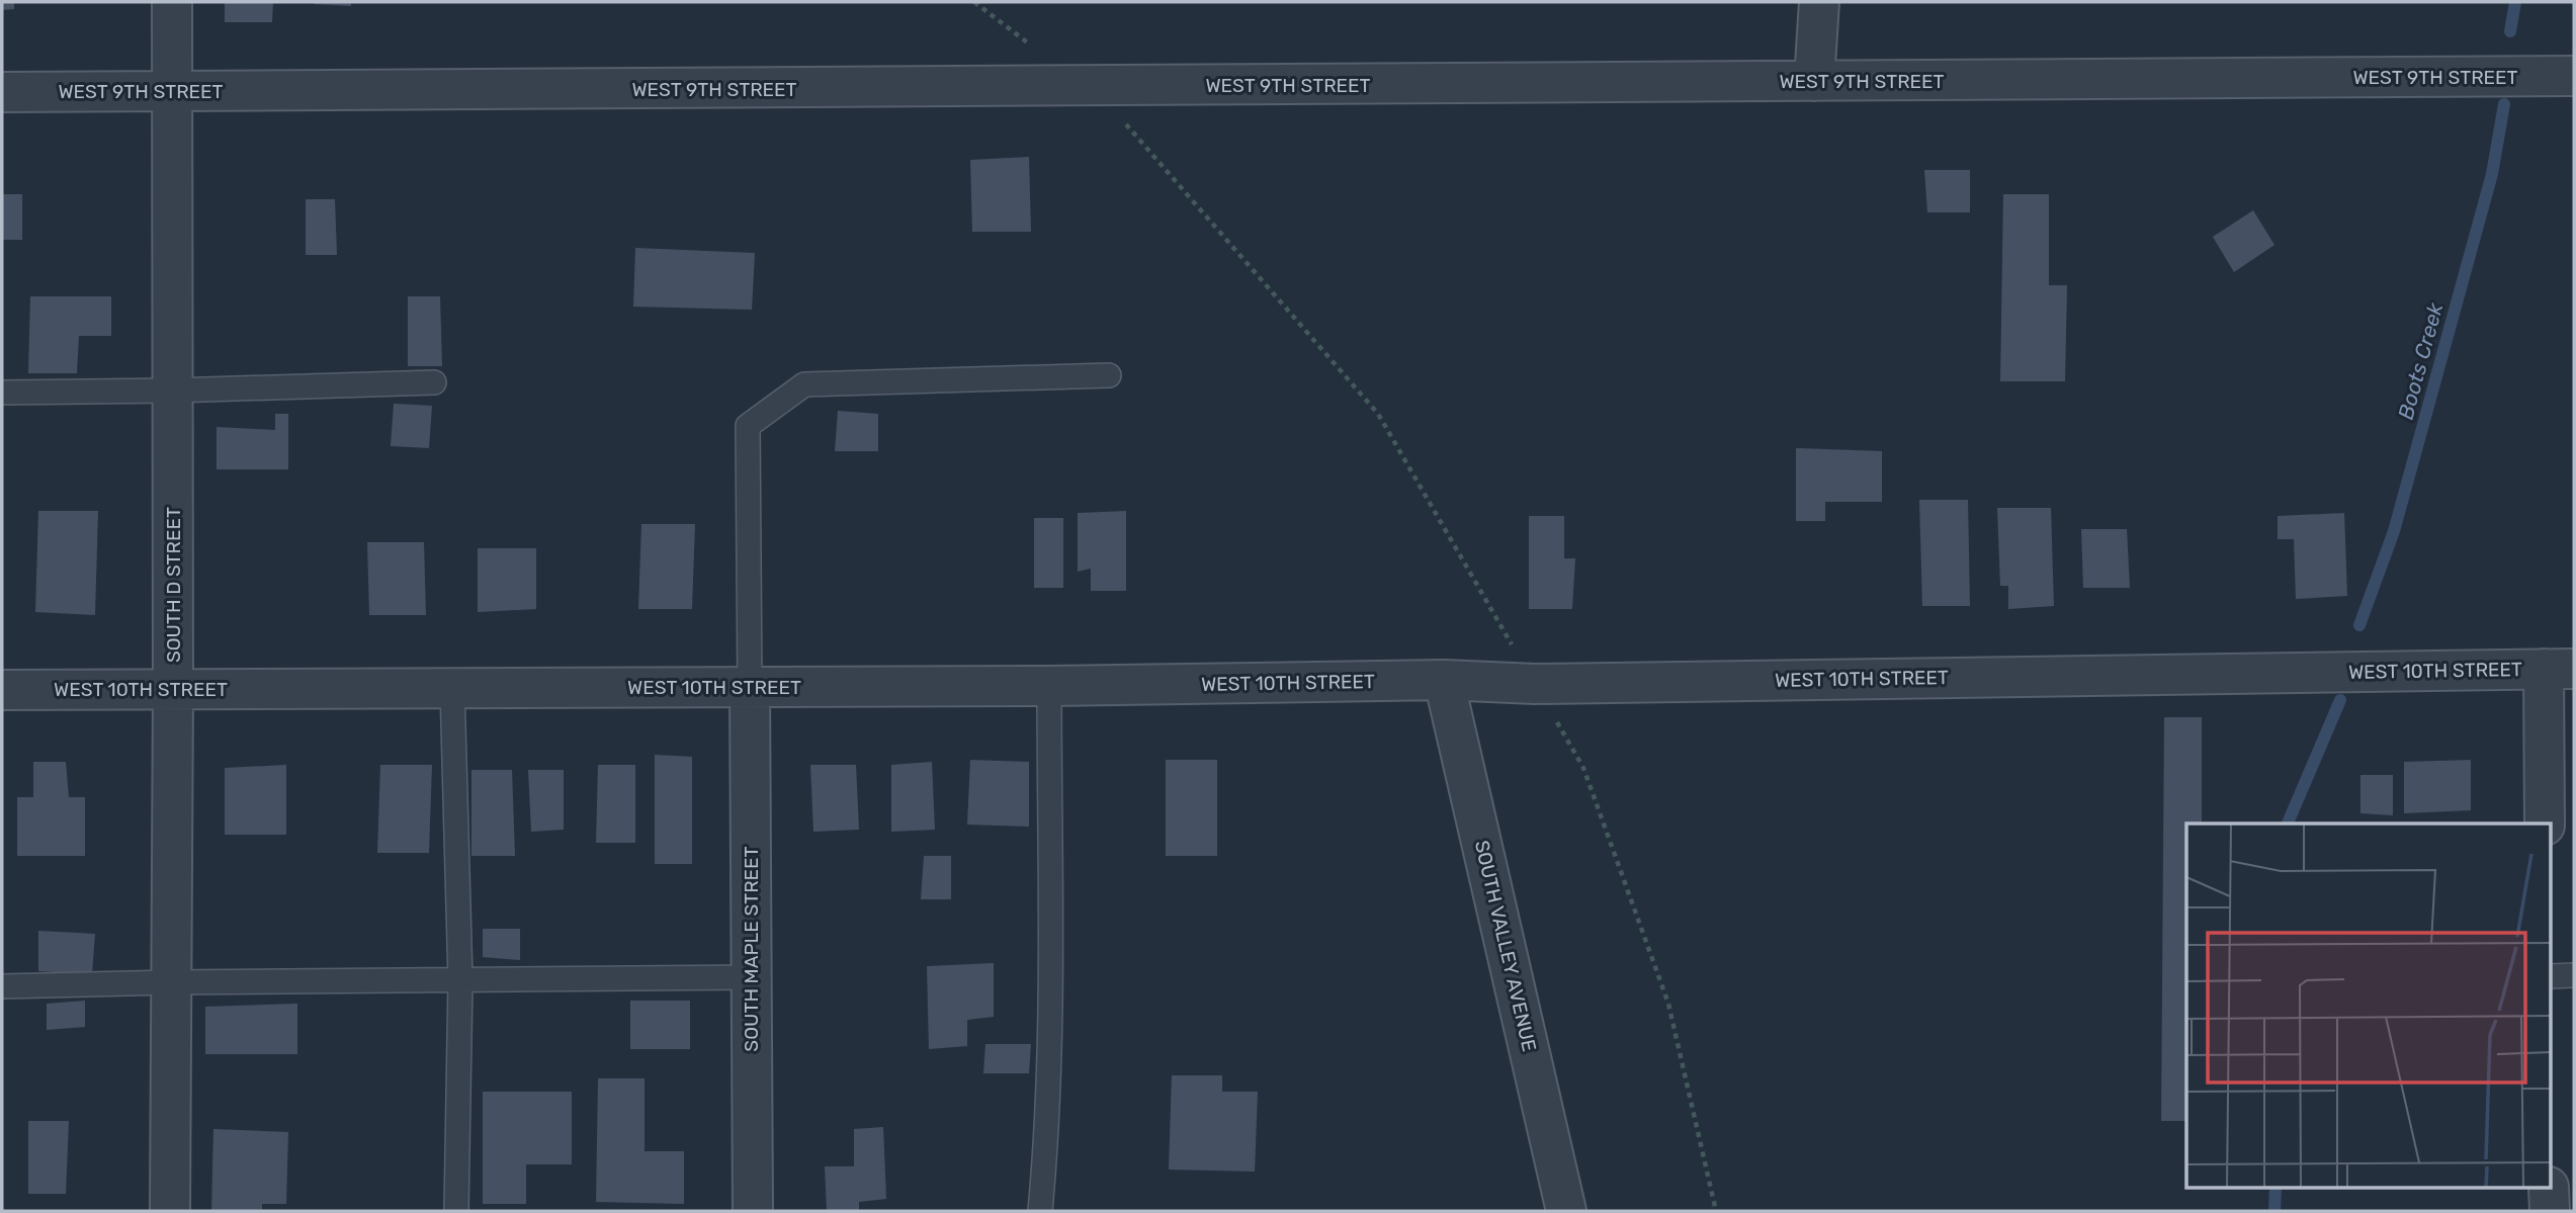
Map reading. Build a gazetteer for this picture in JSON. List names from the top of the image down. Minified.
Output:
{"streets":{"street":["WEST 9TH STREET","SOUTH D STREET","WEST 10TH STREET","SOUTH VALLEY AVENUE","SOUTH MAPLE STREET"]},"crossings":[["WEST 9TH STREET","SOUTH D STREET"],["SOUTH D STREET","WEST 10TH STREET"],["WEST 10TH STREET","SOUTH VALLEY AVENUE"],["WEST 10TH STREET","SOUTH MAPLE STREET"]],"water":["Boots Creek"]}
